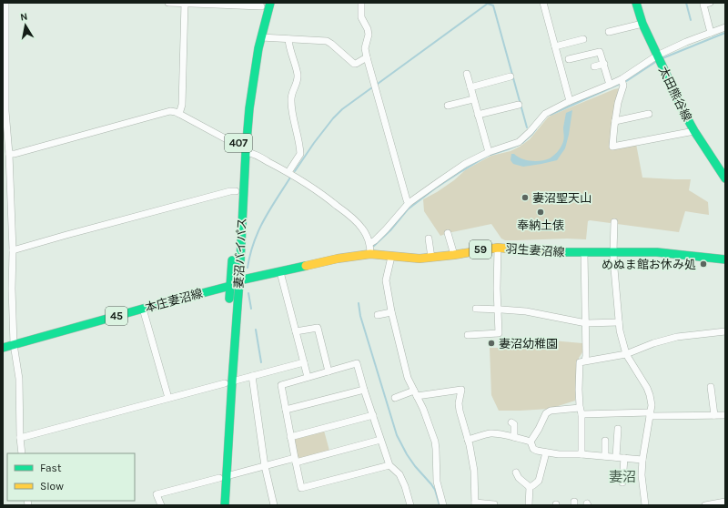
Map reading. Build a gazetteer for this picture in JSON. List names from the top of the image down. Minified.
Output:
{"streets":{"main road":["太田熊谷線","407","59","羽生妻沼線","妻沼バイパス","本庄妻沼線","45"]},"crossings":[["羽生妻沼線","妻沼バイパス"],["羽生妻沼線","本庄妻沼線"],["妻沼バイパス","本庄妻沼線"]],"districts":["妻沼"],"places":["妻沼聖天山","奉納土俵","めぬま館お休み処","妻沼幼稚園"],"legend":["Fast","Slow"],"north":"top"}
